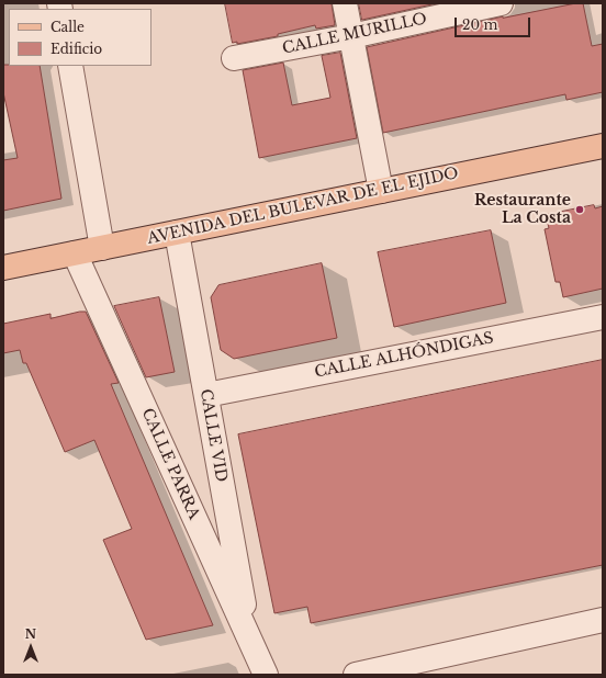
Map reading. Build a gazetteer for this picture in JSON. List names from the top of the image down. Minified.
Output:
{"streets":{"main road":["AVENIDA DEL BULEVAR DE EL EJIDO"],"street":["CALLE MURILLO","CALLE ALHÓNDIGAS","CALLE VID","CALLE PARRA"]},"crossings":[["AVENIDA DEL BULEVAR DE EL EJIDO","CALLE VID"],["AVENIDA DEL BULEVAR DE EL EJIDO","CALLE PARRA"],["CALLE ALHÓNDIGAS","CALLE VID"],["CALLE VID","CALLE PARRA"]],"places":["Restaurante La Costa"],"legend":["Calle","Edificio"],"scale_bar":"20 m","north":"top"}
